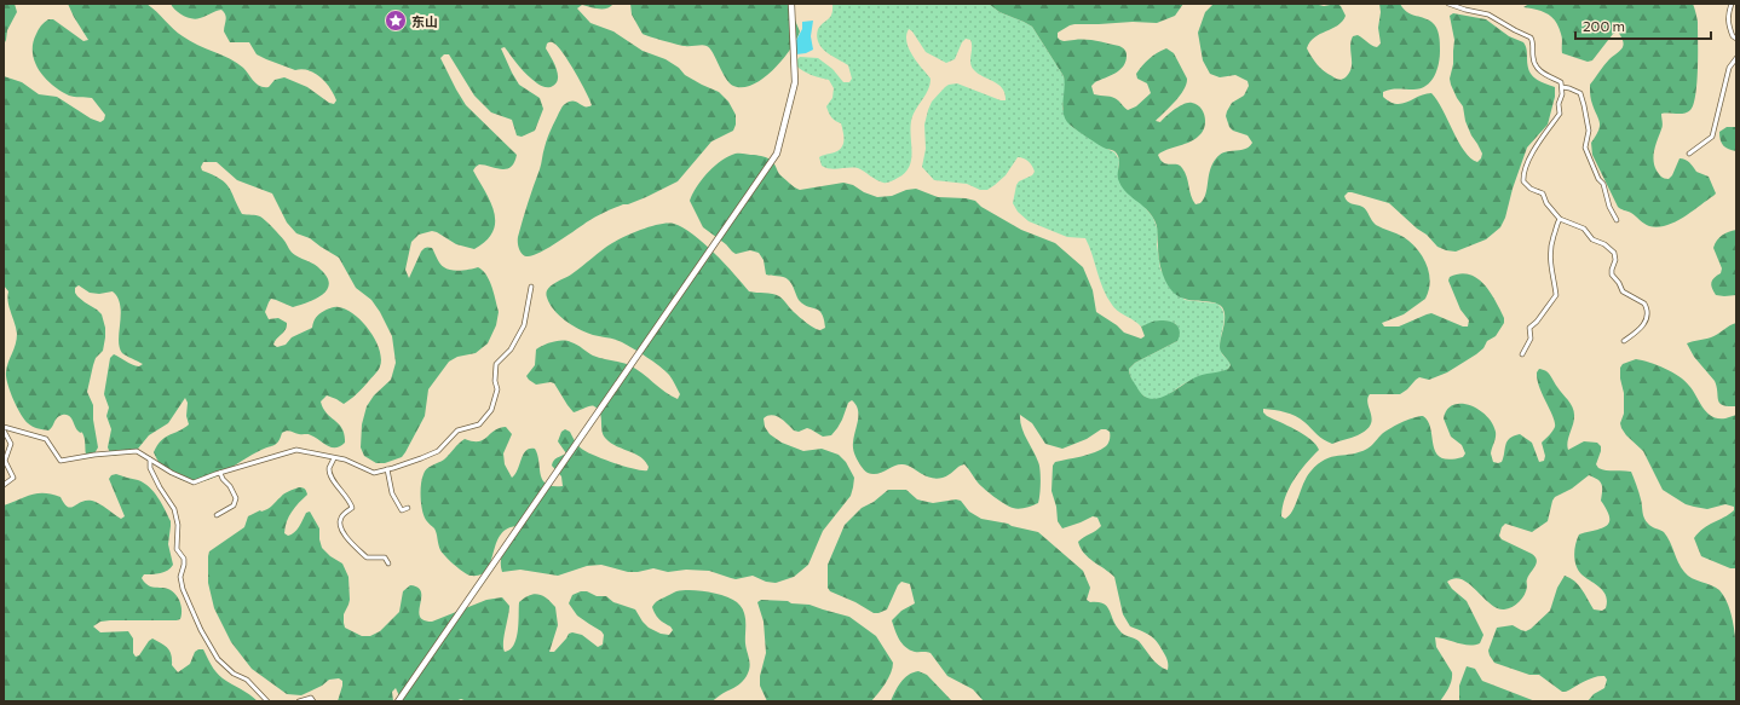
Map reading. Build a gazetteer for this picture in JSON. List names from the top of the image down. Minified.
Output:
{"places":{"place":["东山"]},"scale_bar":"200 m"}
